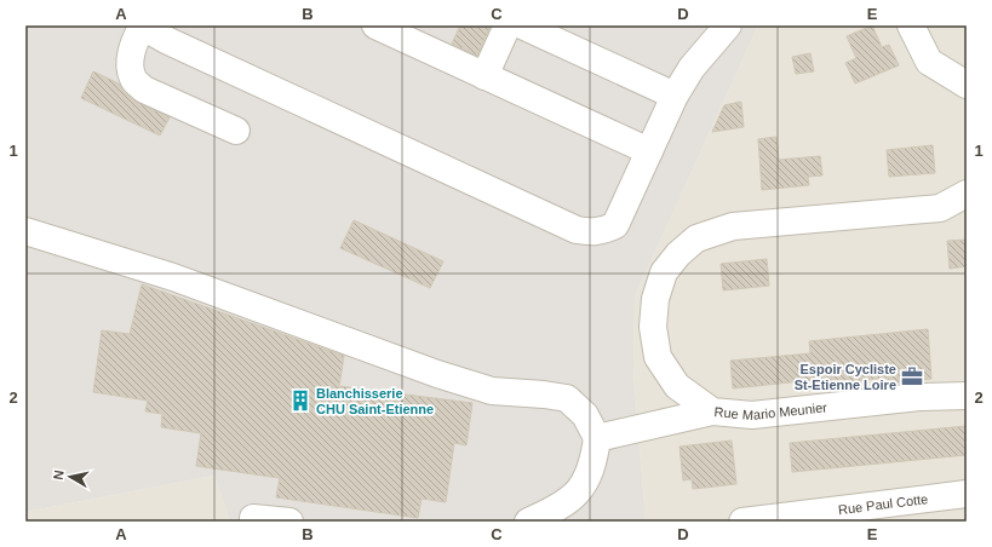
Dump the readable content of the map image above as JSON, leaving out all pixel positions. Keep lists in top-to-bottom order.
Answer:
{
  "streets": {
    "street": ["Rue Mario Meunier", "Rue Paul Cotte"]
  },
  "places": {
    "office": ["Espoir Cycliste St-Etienne Loire"],
    "building": ["Blanchisserie CHU Saint-Etienne"]
  },
  "north": "left",
  "grid": {
    "columns": [
      "A",
      "B",
      "C",
      "D",
      "E"
    ],
    "rows": ["1", "2"]
  }
}
